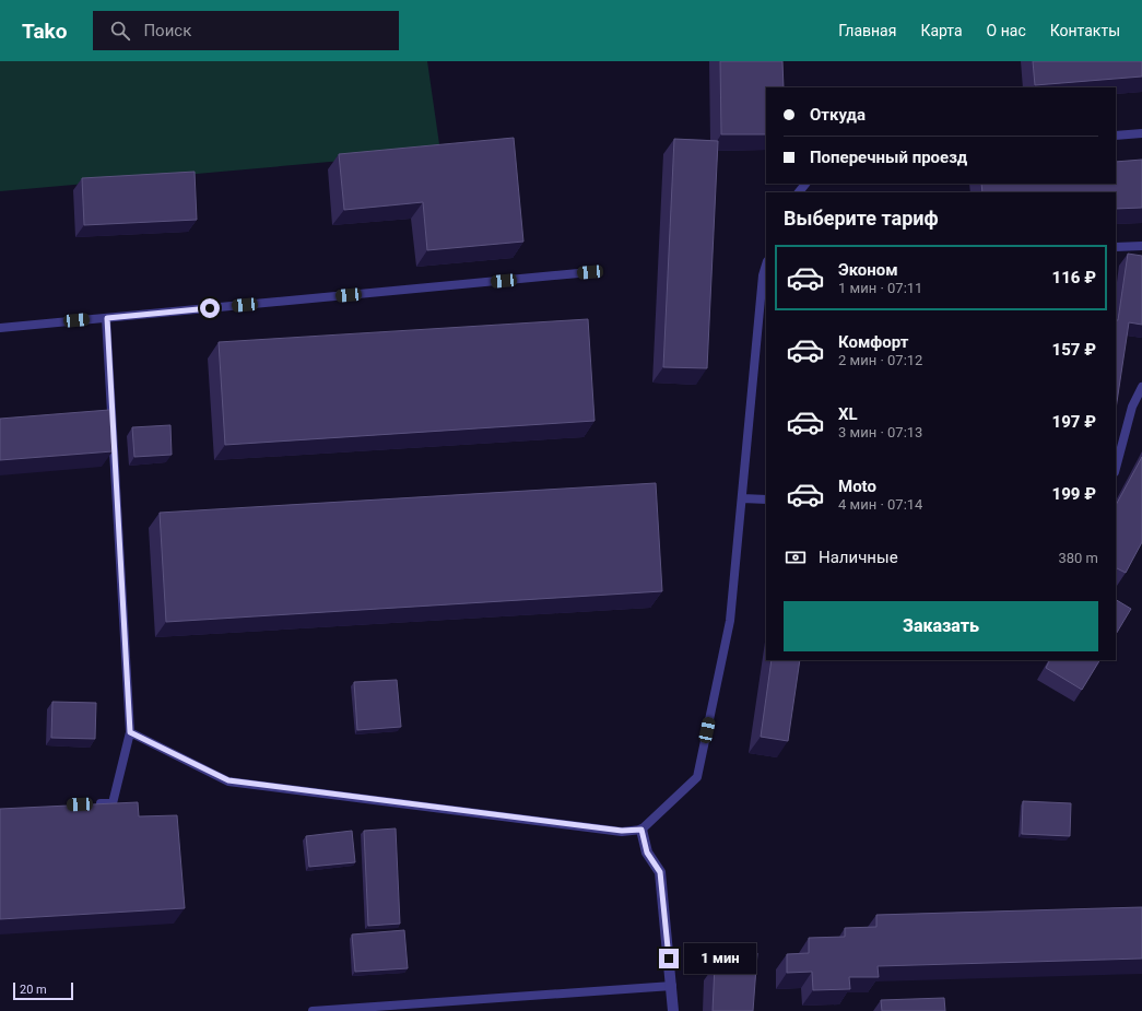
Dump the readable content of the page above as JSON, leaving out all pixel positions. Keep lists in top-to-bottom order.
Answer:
{
  "scale_bar": "20 m",
  "page": {
    "header": "Tako",
    "search": "Поиск",
    "nav": [
      "Главная",
      "Карта",
      "О нас",
      "Контакты"
    ],
    "banner": ["Откуда", "Поперечный проезд"],
    "heading": "Выберите тариф",
    "list": [
      {
        "name": "Эконом",
        "note": "1 мин · 07:11",
        "value": "116 ₽"
      },
      {
        "name": "Комфорт",
        "note": "2 мин · 07:12",
        "value": "157 ₽"
      },
      {
        "name": "XL",
        "note": "3 мин · 07:13",
        "value": "197 ₽"
      },
      {
        "name": "Moto",
        "note": "4 мин · 07:14",
        "value": "199 ₽"
      }
    ],
    "pay": ["Наличные", "380 m"],
    "buttons": "Заказать",
    "bubble": "1 мин",
    "scale": "20 m"
  }
}
